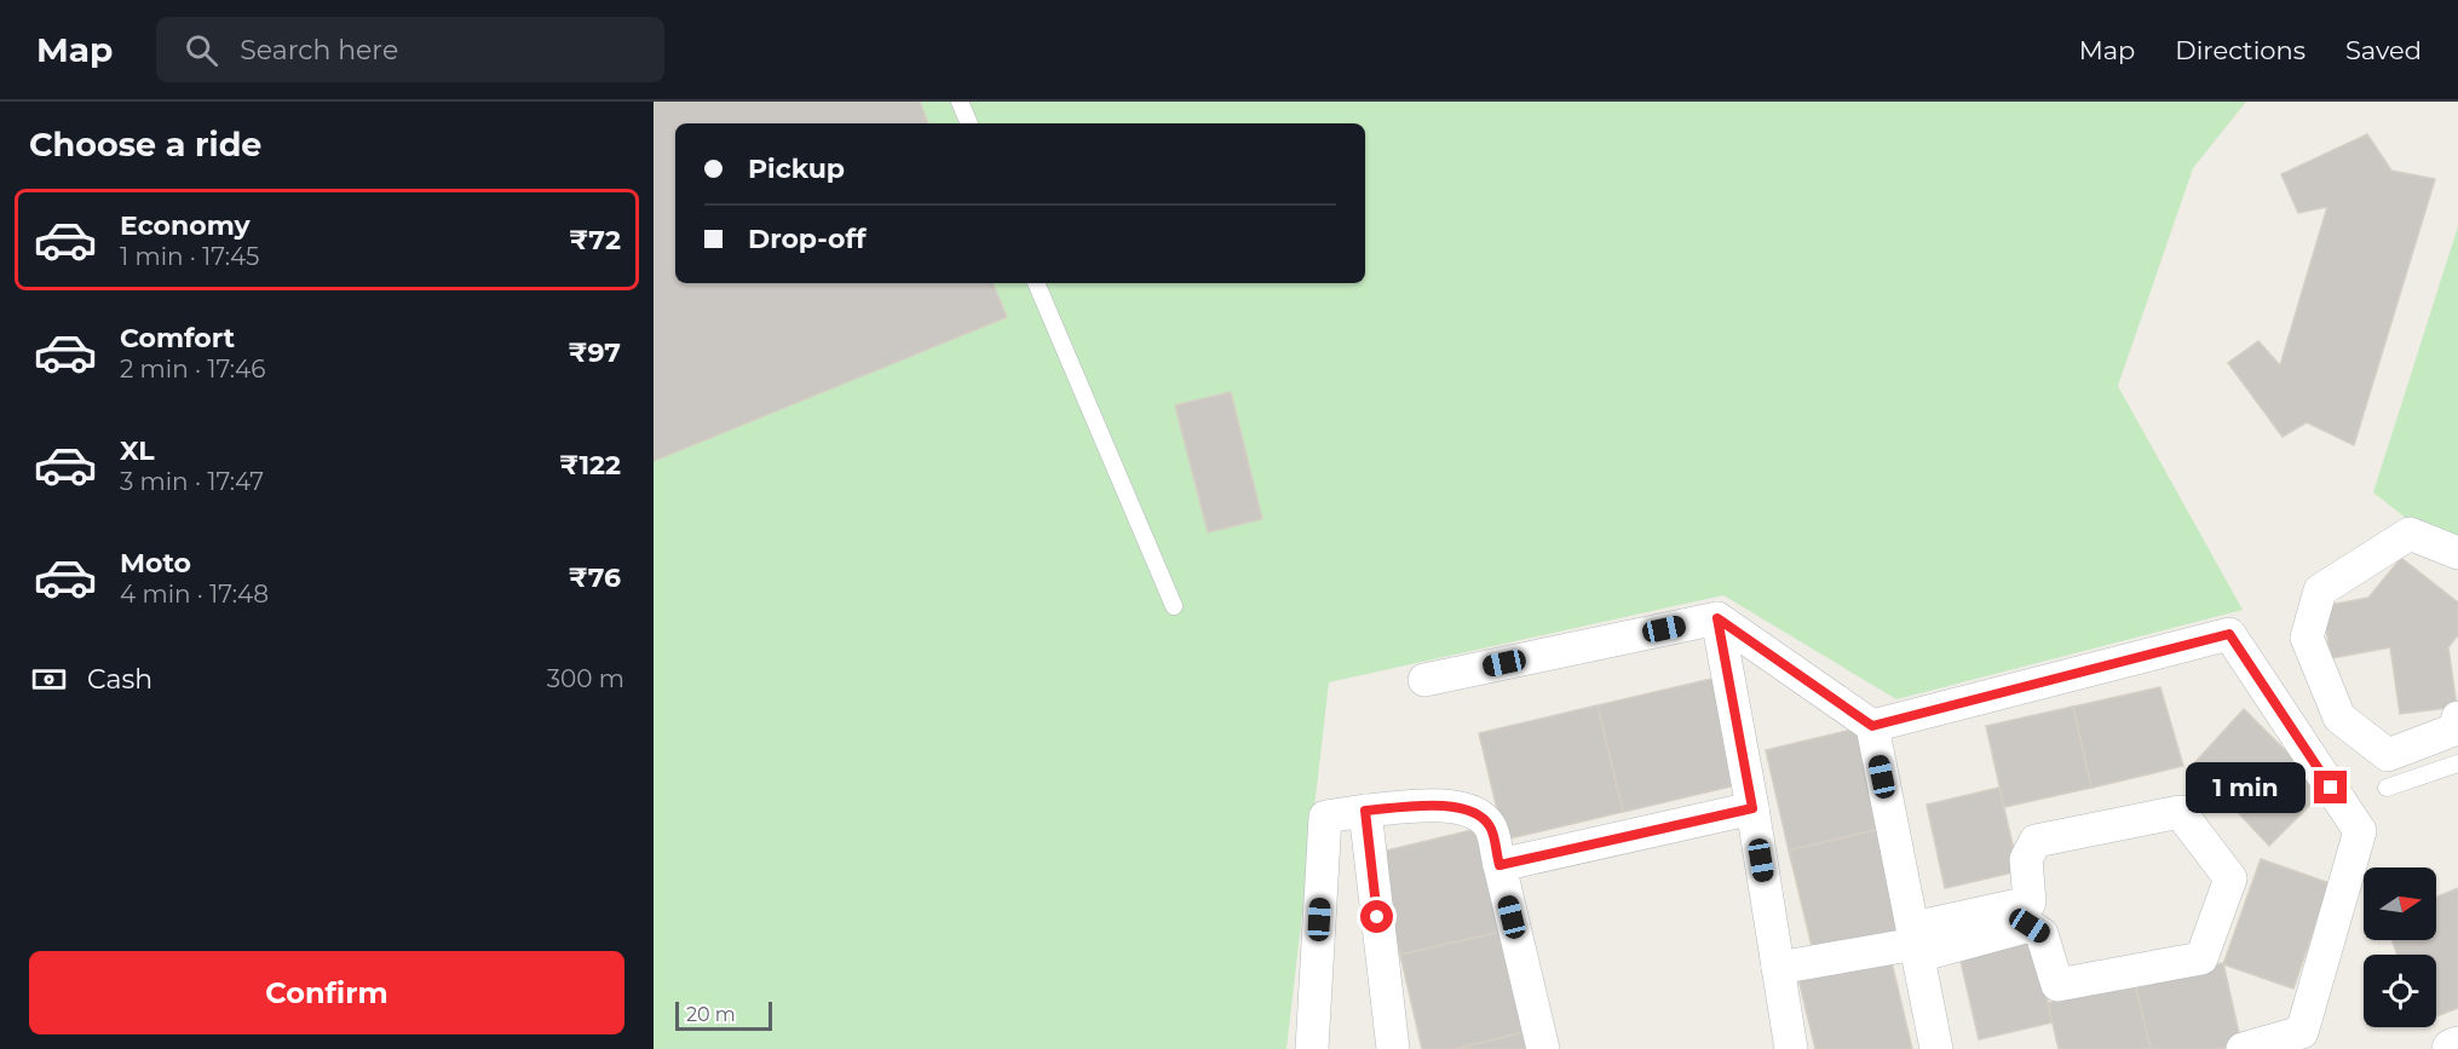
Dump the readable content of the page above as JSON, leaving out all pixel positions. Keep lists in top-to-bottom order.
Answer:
{
  "scale_bar": "20 m",
  "north": "right",
  "page": {
    "header": "Map",
    "search": "Search here",
    "nav": ["Map", "Directions", "Saved"],
    "heading": "Choose a ride",
    "banner": ["Pickup", "Drop-off"],
    "list": [
      {
        "name": "Economy",
        "note": "1 min · 17:45",
        "value": "₹72"
      },
      {
        "name": "Comfort",
        "note": "2 min · 17:46",
        "value": "₹97"
      },
      {
        "name": "XL",
        "note": "3 min · 17:47",
        "value": "₹122"
      },
      {
        "name": "Moto",
        "note": "4 min · 17:48",
        "value": "₹76"
      }
    ],
    "pay": ["Cash", "300 m"],
    "bubble": "1 min",
    "buttons": "Confirm",
    "scale": "20 m"
  }
}
